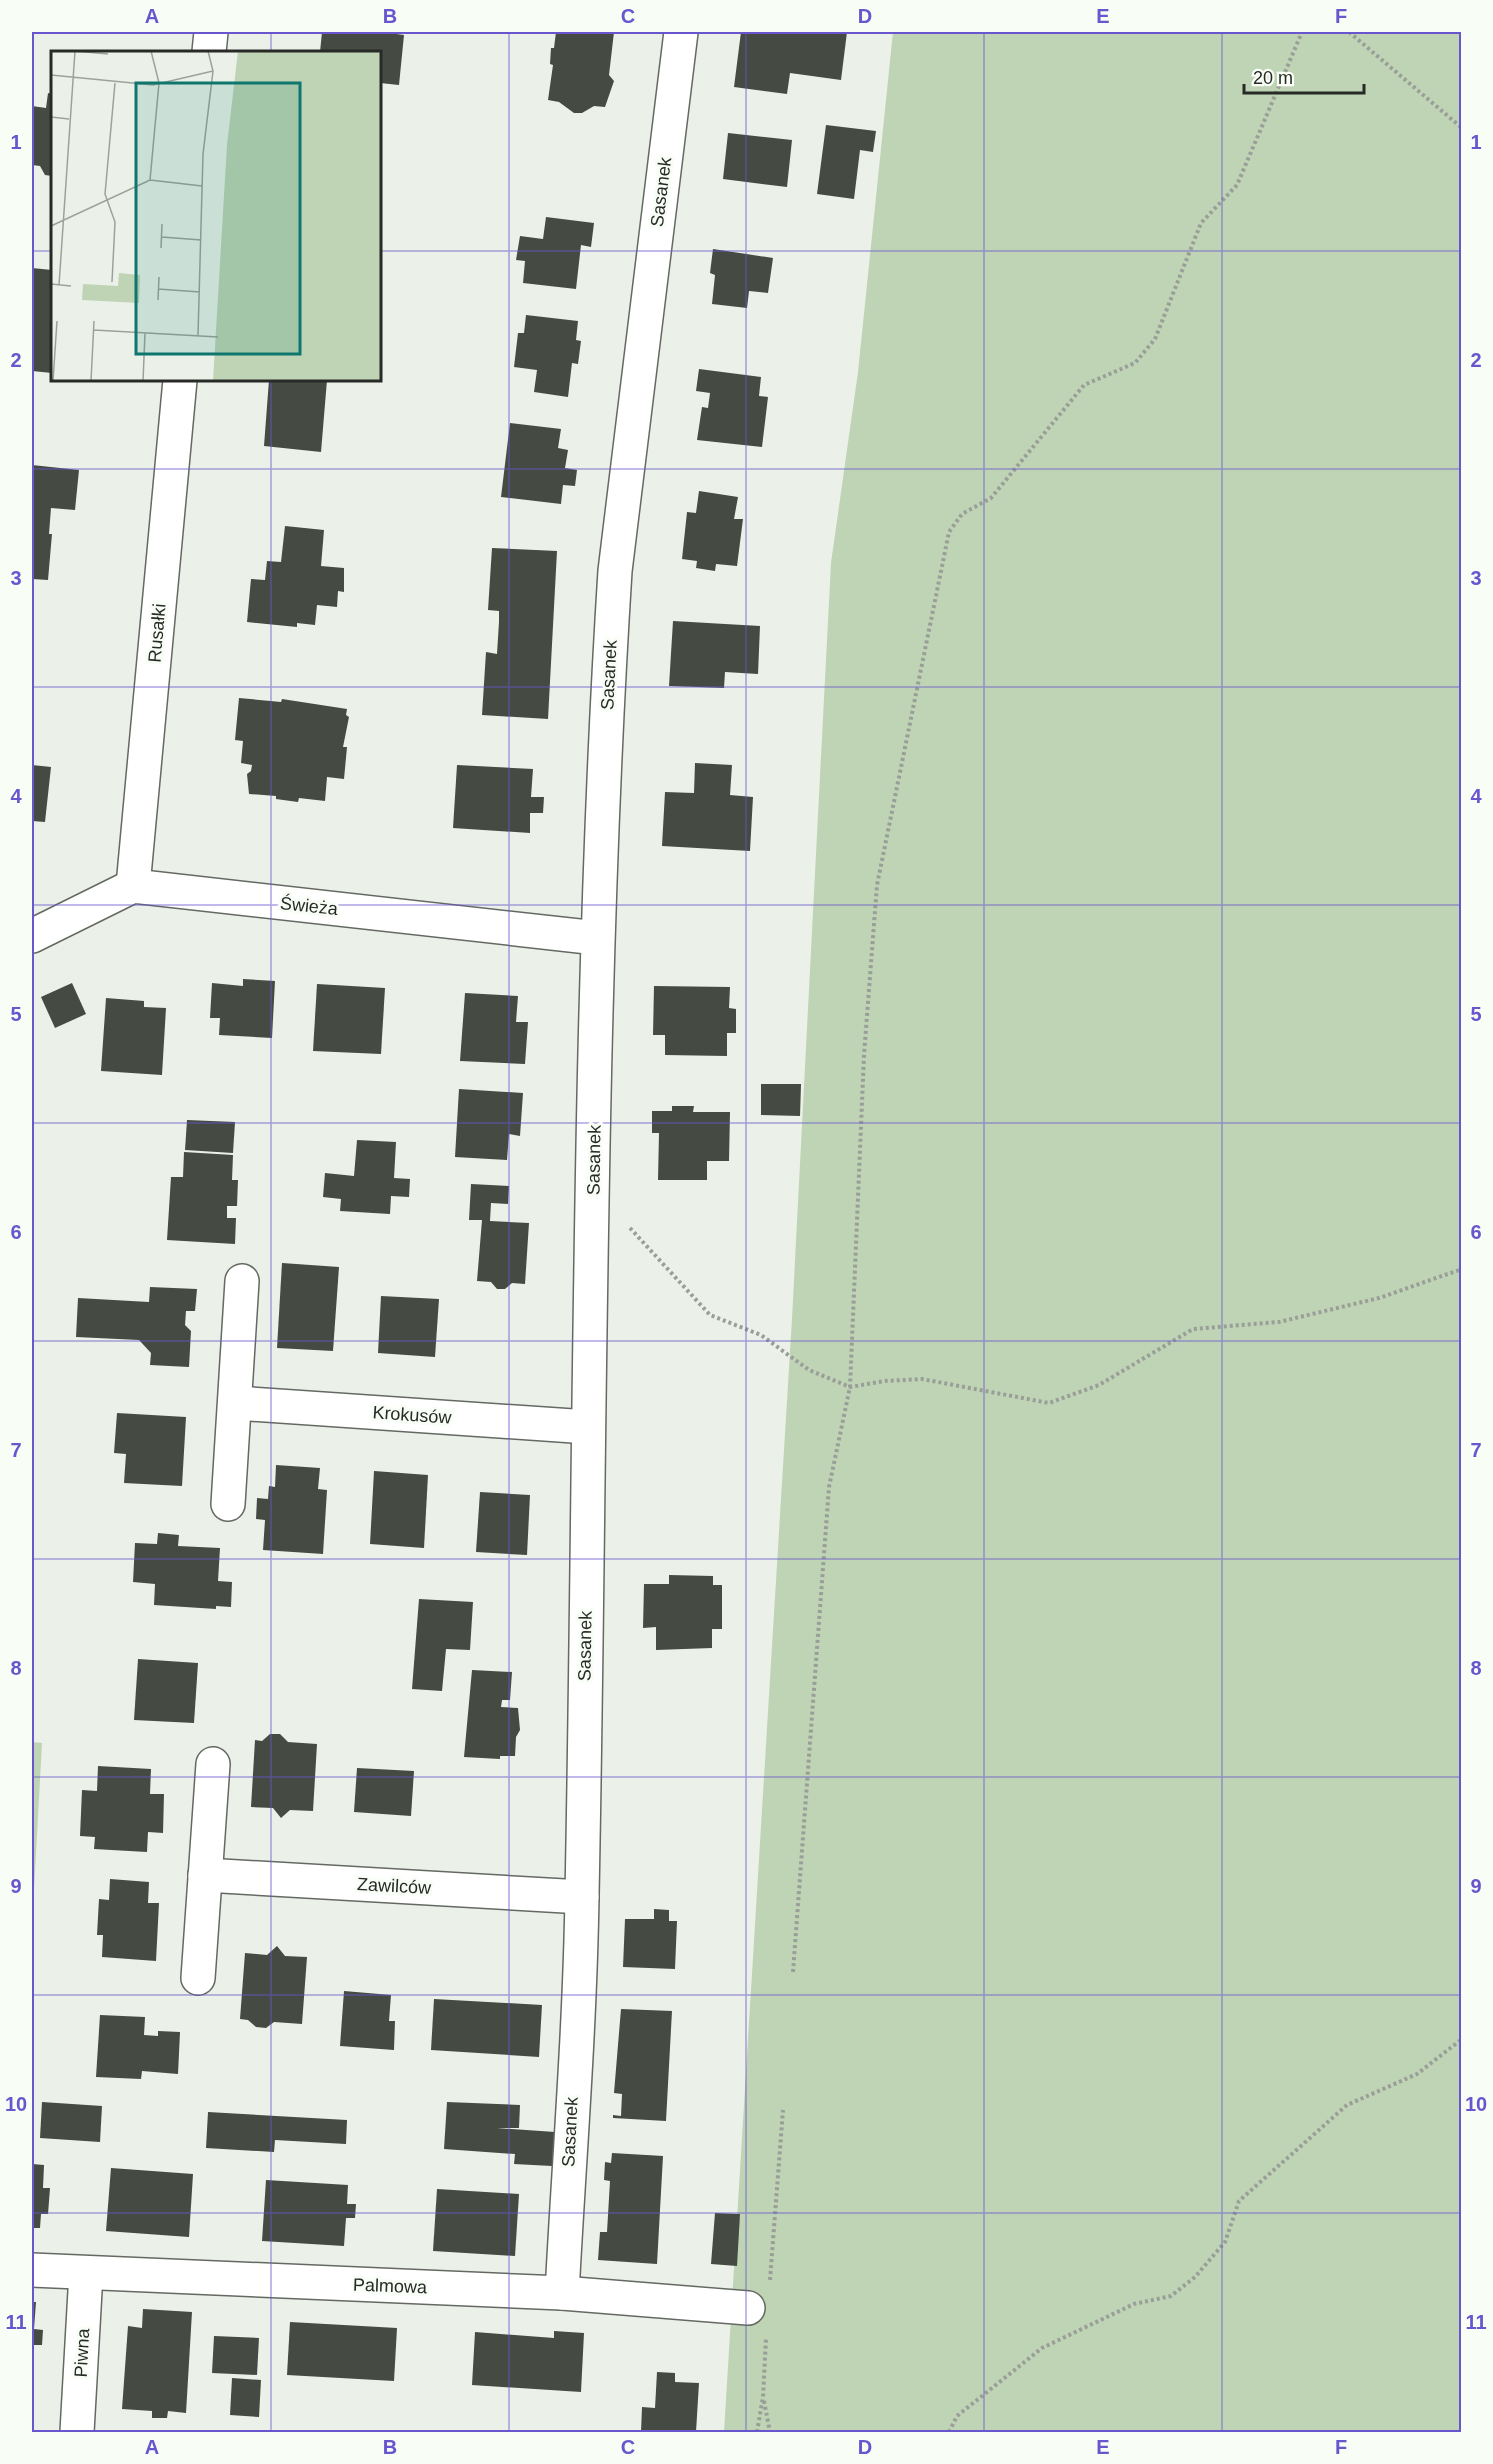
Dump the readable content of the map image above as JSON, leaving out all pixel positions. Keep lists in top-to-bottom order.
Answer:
{
  "streets": {
    "street": [
      "Sasanek",
      "Rusałki",
      "Świeża",
      "Krokusów",
      "Zawilców",
      "Palmowa",
      "Piwna"
    ]
  },
  "crossings": [
    ["Sasanek", "Świeża"],
    ["Sasanek", "Krokusów"],
    ["Sasanek", "Zawilców"],
    ["Sasanek", "Palmowa"],
    ["Rusałki", "Świeża"],
    ["Palmowa", "Piwna"]
  ],
  "scale_bar": "20 m",
  "grid": {
    "columns": [
      "A",
      "B",
      "C",
      "D",
      "E",
      "F"
    ],
    "rows": [
      "1",
      "2",
      "3",
      "4",
      "5",
      "6",
      "7",
      "8",
      "9",
      "10",
      "11"
    ]
  }
}
